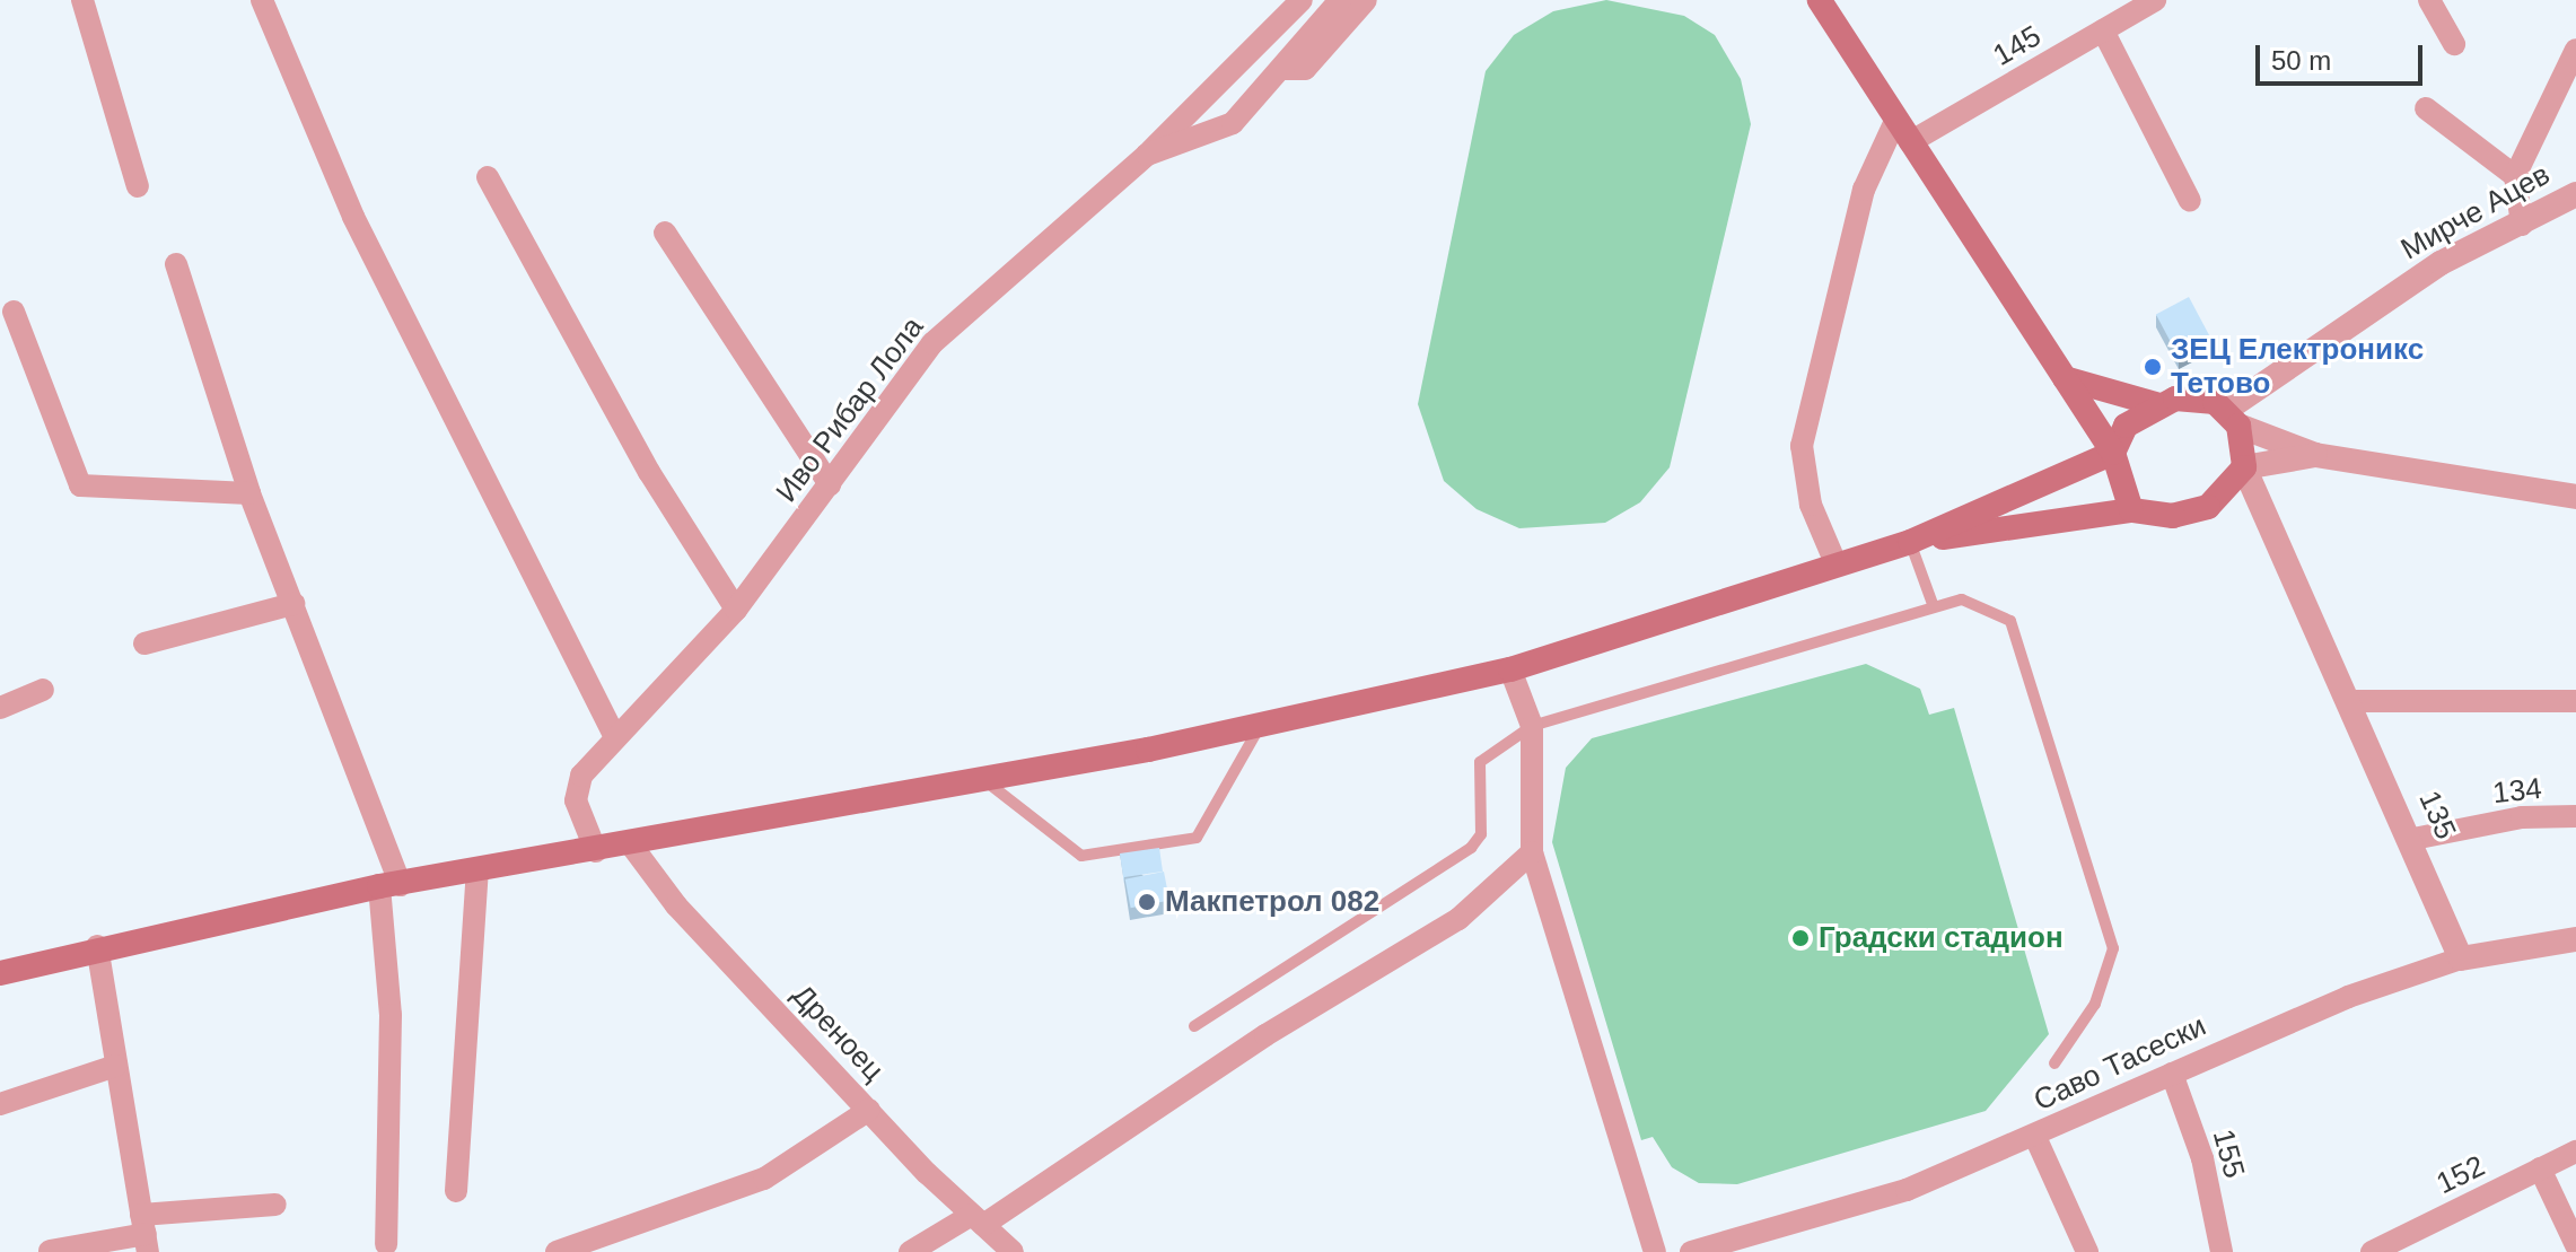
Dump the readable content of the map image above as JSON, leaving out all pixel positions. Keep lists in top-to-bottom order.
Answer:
{
  "streets": {
    "street": [
      "145",
      "Мирче Ацев",
      "Иво Рибар Лола",
      "134",
      "135",
      "Дреноец",
      "Саво Тасески",
      "155",
      "152"
    ]
  },
  "crossings": [
    ["Мирче Ацев", "135"],
    ["134", "135"],
    ["135", "Саво Тасески"],
    ["Саво Тасески", "155"]
  ],
  "places": ["ЗЕЦ Електроникс Тетово", "Макпетрол 082", "Градски стадион"],
  "scale_bar": "50 m"
}
